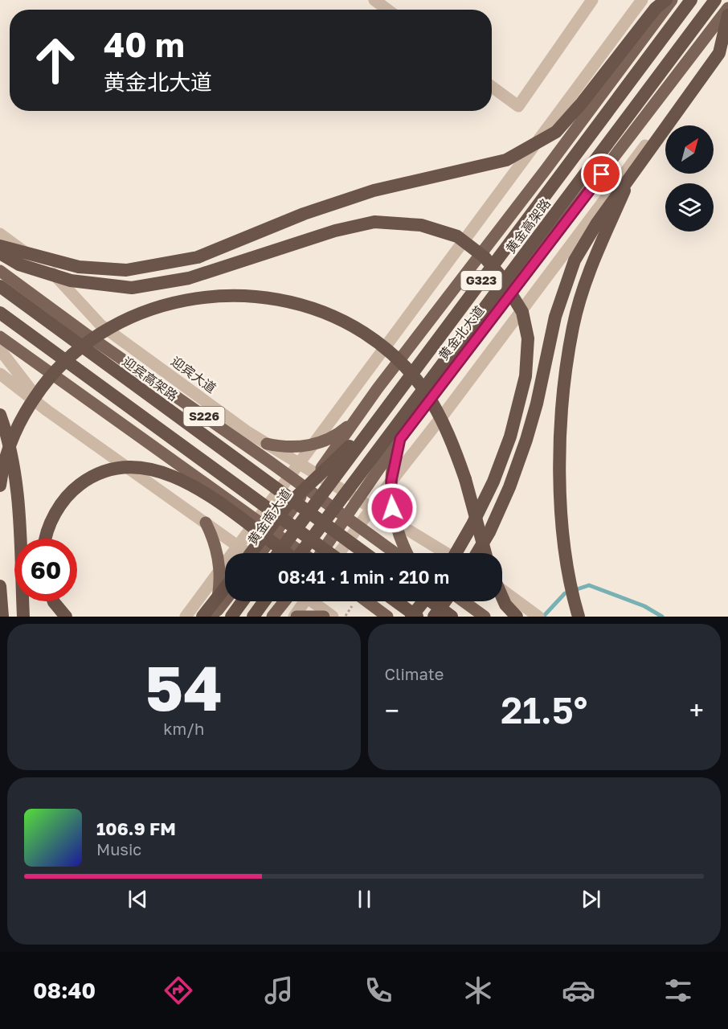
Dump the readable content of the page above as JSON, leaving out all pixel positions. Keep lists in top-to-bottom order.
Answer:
{
  "streets": {
    "highway": ["黄金高架路", "G323", "迎宾高架路"],
    "main road": ["黄金北大道", "S226", "黄金南大道"],
    "street": ["迎宾大道"]
  },
  "crossings": [
    ["黄金北大道", "迎宾大道"],
    ["黄金北大道", "S226"],
    ["S226", "黄金南大道"]
  ],
  "north": "top right",
  "page": {
    "turn": ["40 m", "黄金北大道"],
    "limit": "60",
    "trip": "08:41 · 1 min · 210 m",
    "tile": [
      ["54", "km/h"],
      "Climate"
    ],
    "heat": ["−", "21.5°", "+"],
    "song": ["106.9 FM", "Music"],
    "tabs": "08:40"
  }
}
